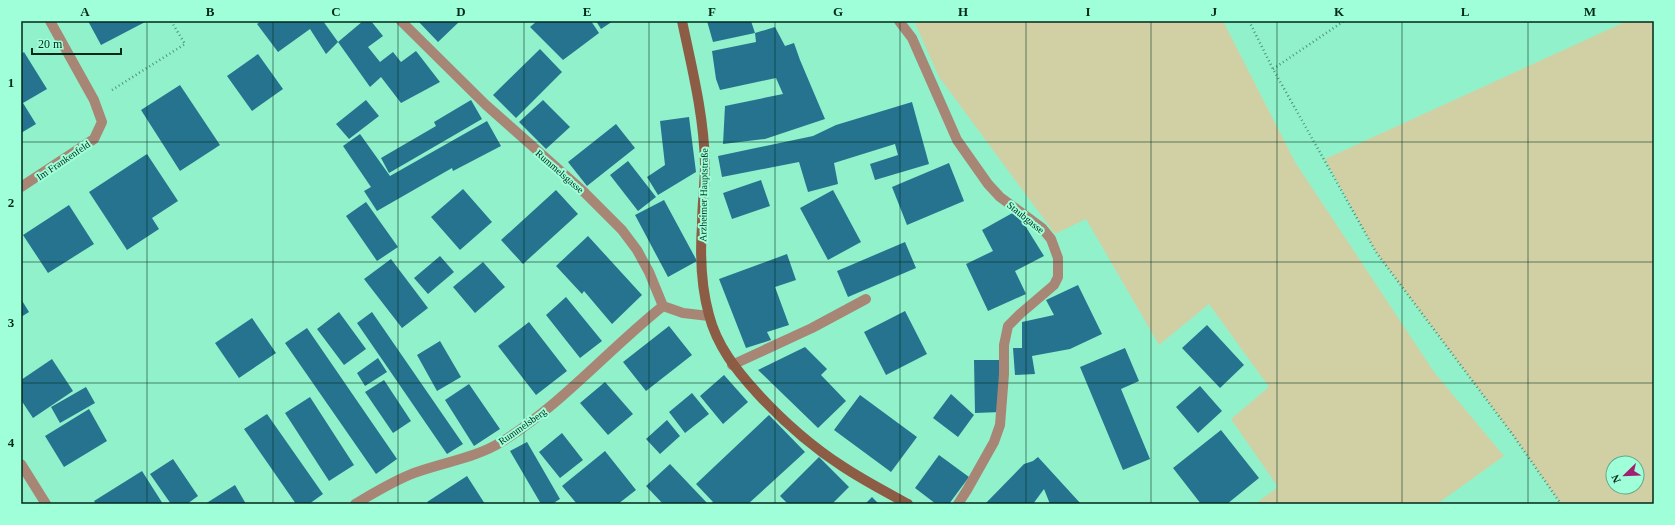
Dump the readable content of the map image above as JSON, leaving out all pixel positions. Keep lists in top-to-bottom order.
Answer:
{
  "streets": {
    "street": [
      "Im Frankenfeld",
      "Rummelsgasse",
      "Arzheimer Hauptstraße",
      "Staubgasse",
      "Rummelsberg"
    ]
  },
  "crossings": [
    ["Rummelsgasse", "Rummelsberg"]
  ],
  "scale_bar": "20 m",
  "north": "bottom left",
  "grid": {
    "columns": [
      "A",
      "B",
      "C",
      "D",
      "E",
      "F",
      "G",
      "H",
      "I",
      "J",
      "K",
      "L",
      "M"
    ],
    "rows": [
      "1",
      "2",
      "3",
      "4"
    ]
  }
}
